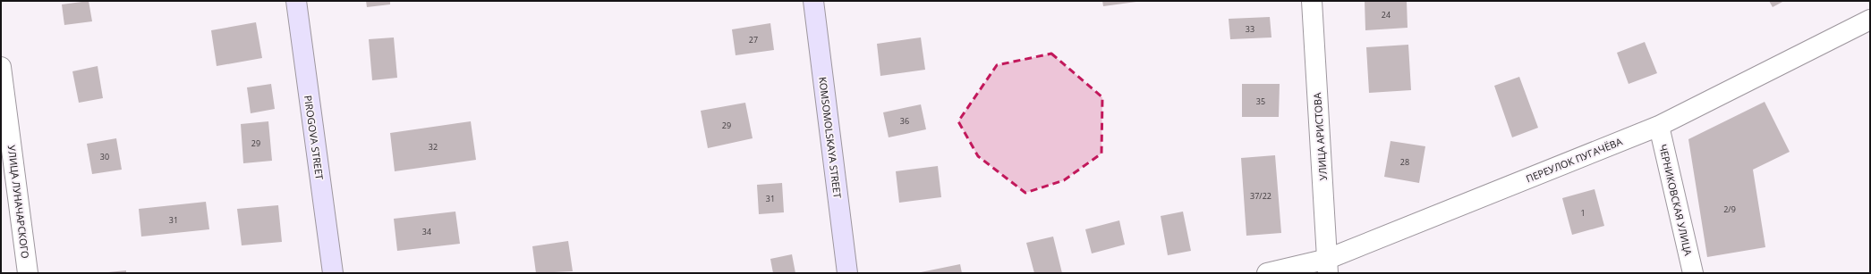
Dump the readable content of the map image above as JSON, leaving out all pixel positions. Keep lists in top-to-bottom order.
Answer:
{
  "streets": {
    "main road": ["PIROGOVA STREET", "KOMSOMOLSKAYA STREET"],
    "street": [
      "УЛИЦА АРИСТОВА",
      "ПЕРЕУЛОК ПУГАЧЁВА",
      "ЧЕРНИКОВСКАЯ УЛИЦА",
      "УЛИЦА ЛУНАЧАРСКОГО"
    ]
  },
  "crossings": [
    ["УЛИЦА АРИСТОВА", "ПЕРЕУЛОК ПУГАЧЁВА"],
    ["ПЕРЕУЛОК ПУГАЧЁВА", "ЧЕРНИКОВСКАЯ УЛИЦА"]
  ],
  "house_numbers": [
    "24",
    "33",
    "27",
    "35",
    "36",
    "29",
    "29",
    "32",
    "30",
    "28",
    "37/22",
    "31",
    "2/9",
    "1",
    "31",
    "34"
  ]
}
